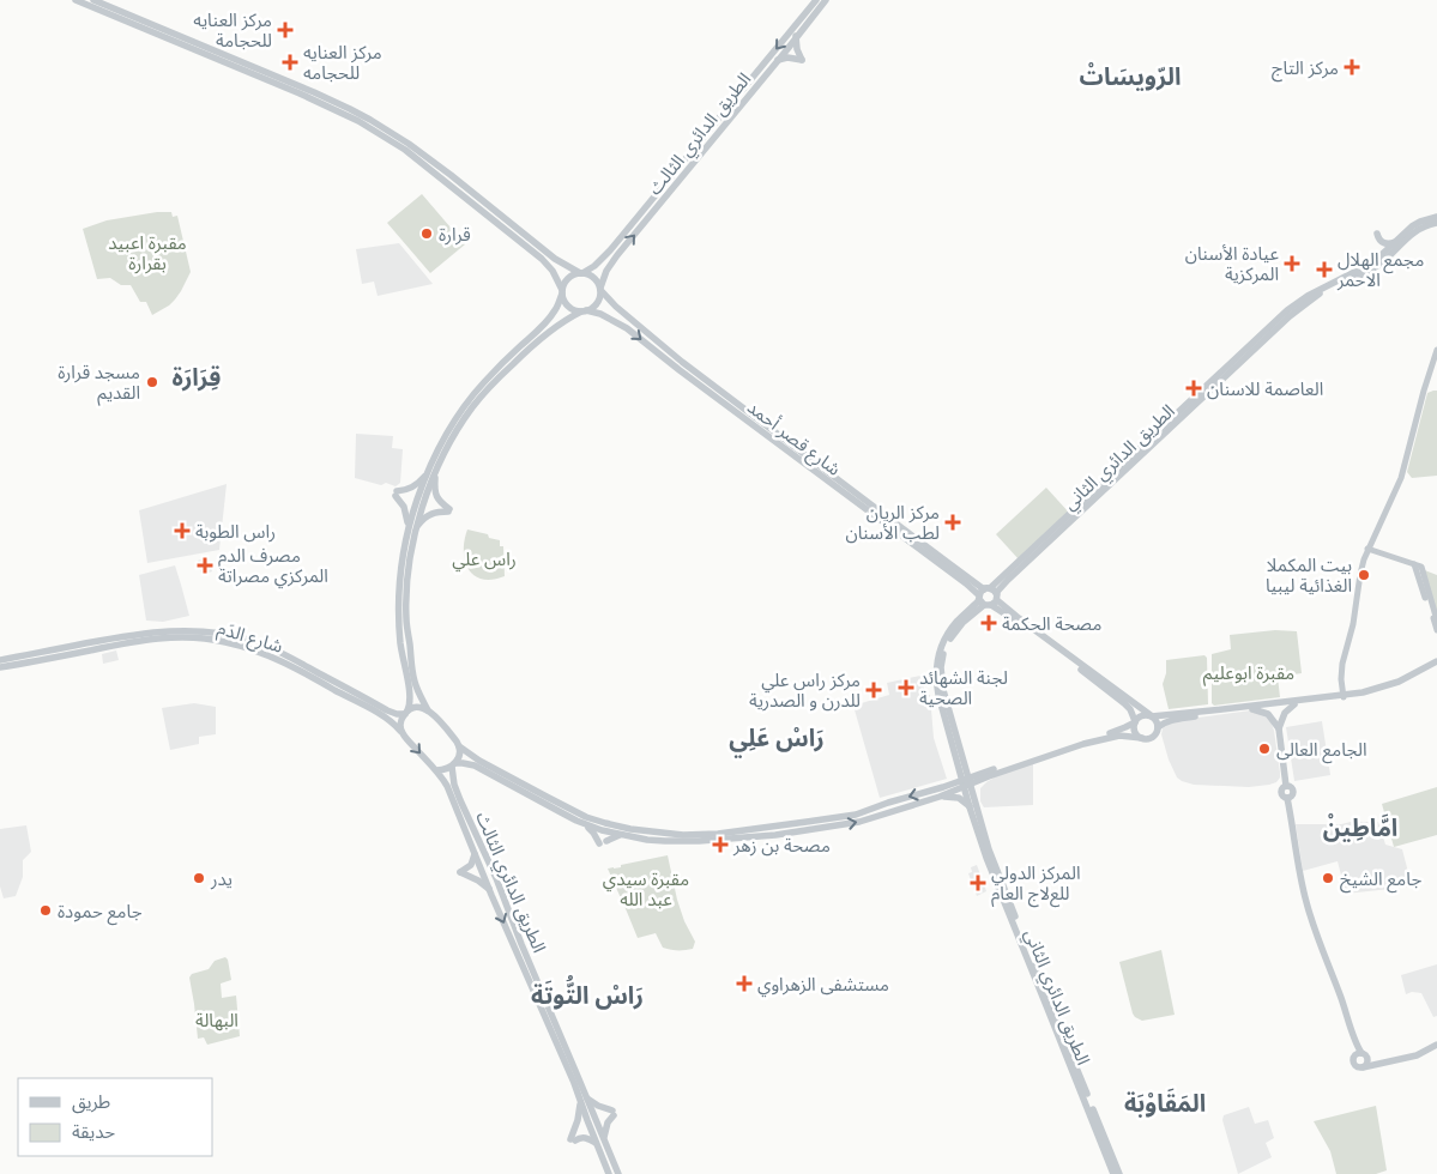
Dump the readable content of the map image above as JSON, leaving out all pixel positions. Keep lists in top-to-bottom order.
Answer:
{
  "streets": {
    "main road": [
      "الطريق الدائري الثالث",
      "شارع قصر أحمد",
      "الطريق الدائري الثاني",
      "شارع الدَم"
    ]
  },
  "crossings": [
    ["الطريق الدائري الثالث", "شارع قصر أحمد"],
    ["الطريق الدائري الثالث", "شارع الدَم"],
    ["شارع قصر أحمد", "الطريق الدائري الثاني"]
  ],
  "districts": [
    "الرّويسَاتْ",
    "قِرَارَة",
    "رَاسْ عَلِي",
    "امَّاطِينْ",
    "رَاسْ التُّوتَة",
    "المَقَاوْبَة"
  ],
  "parks": [
    "مقبرة اعبيد بقرارة",
    "راس علي",
    "مقبرة ابوعليم",
    "مقبرة سيدي عبد الله",
    "البهالة"
  ],
  "places": {
    "health": [
      "مركز العنايه للحجامة",
      "مركز العنايه للحجامه",
      "مركز التاج",
      "عيادة الأسنان المركزية",
      "مجمع الهلال الاحمر",
      "العاصمة للاسنان",
      "مركز الريان لطب الأسنان",
      "راس الطوبة",
      "مصرف الدم المركزي مصراتة",
      "مصحة الحكمة",
      "لجنة الشهائد الصحية",
      "مركز راس علي للدرن و الصدرية",
      "مصحة بن زهر",
      "المركز الدولي للعﻻج العام",
      "مستشفى الزهراوي"
    ],
    "other": [
      "قرارة",
      "مسجد قرارة القديم",
      "بيت المكملا الغذائية ليبيا",
      "الجامع العالى",
      "يدر",
      "جامع الشيخ",
      "جامع حمودة"
    ]
  },
  "legend": ["طريق", "حديقة"]
}
